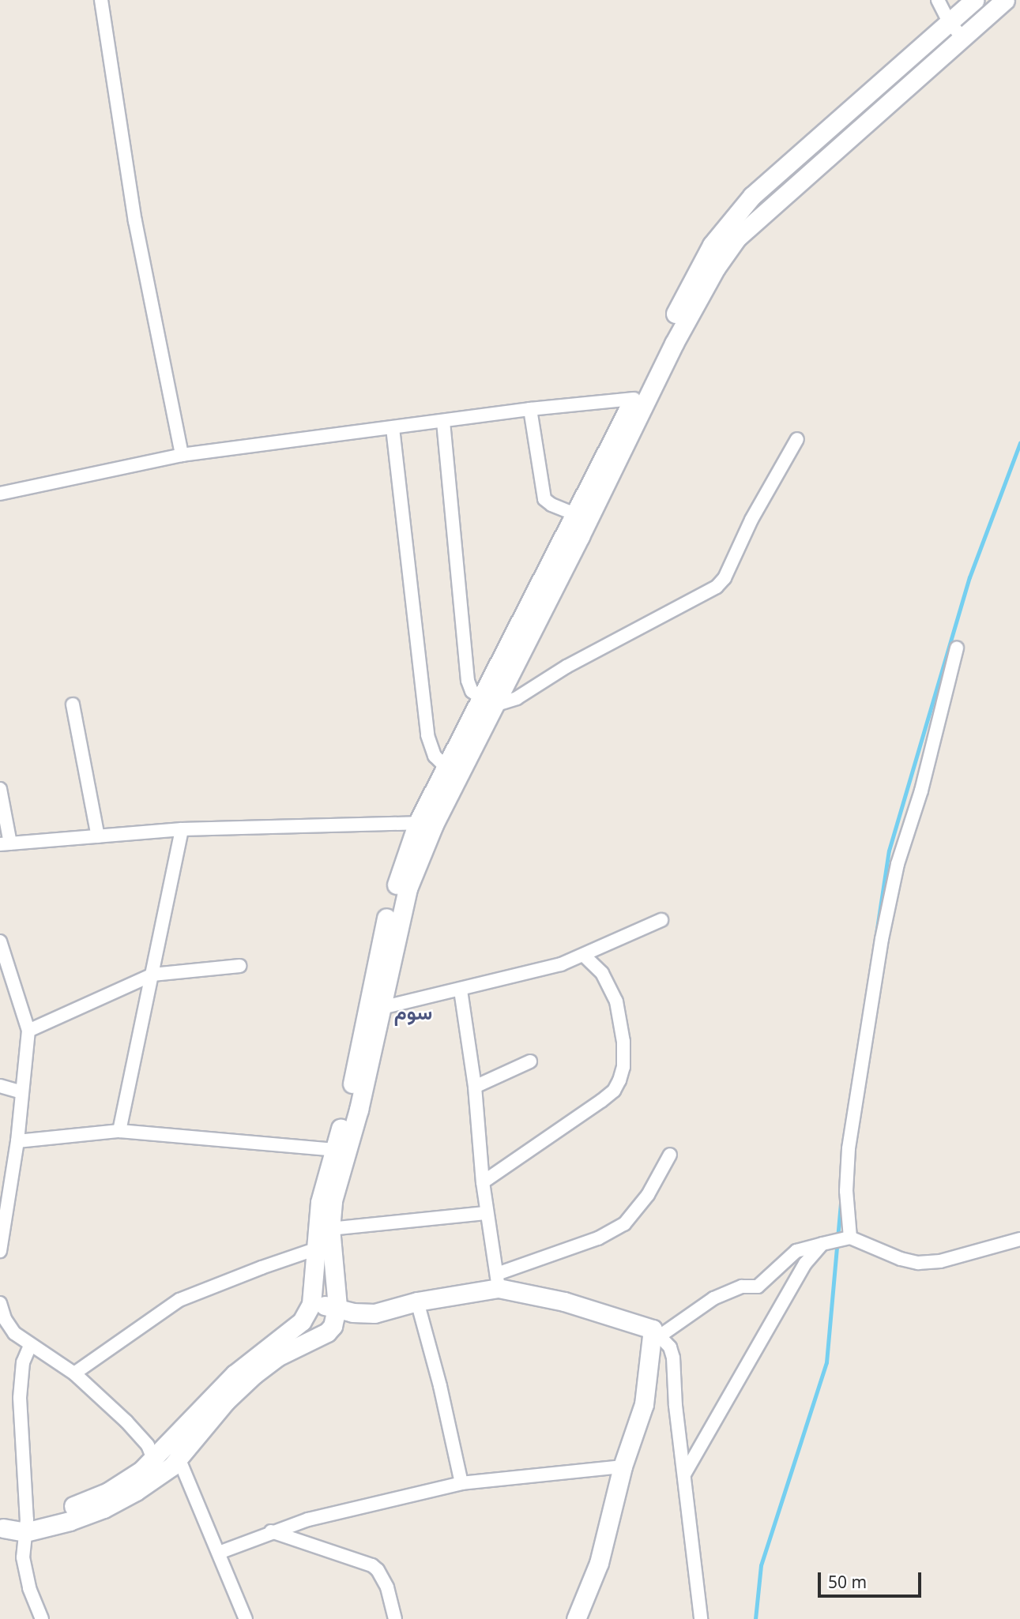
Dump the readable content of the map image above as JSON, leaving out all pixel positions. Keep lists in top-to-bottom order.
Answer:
{
  "districts": ["سوم"],
  "scale_bar": "50 m"
}
